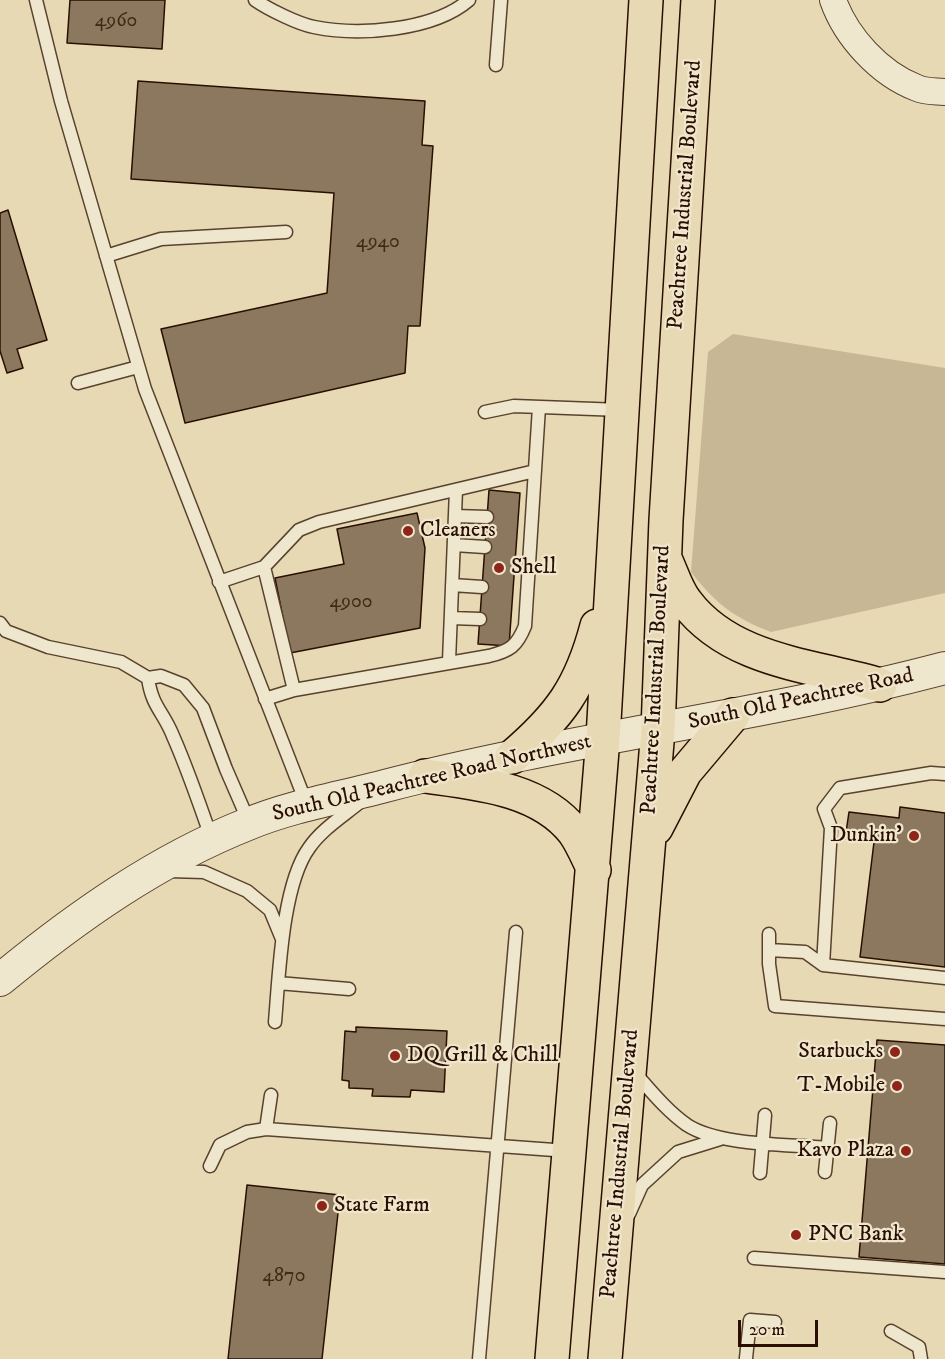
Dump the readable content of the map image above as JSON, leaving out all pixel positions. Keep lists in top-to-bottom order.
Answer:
{
  "streets": {
    "highway": ["Peachtree Industrial Boulevard"],
    "street": ["South Old Peachtree Road", "South Old Peachtree Road Northwest"]
  },
  "crossings": [
    ["Peachtree Industrial Boulevard", "South Old Peachtree Road"],
    ["Peachtree Industrial Boulevard", "South Old Peachtree Road Northwest"],
    ["South Old Peachtree Road", "South Old Peachtree Road Northwest"]
  ],
  "places": [
    "Cleaners",
    "Shell",
    "Dunkin'",
    "Starbucks",
    "DQ Grill & Chill",
    "T-Mobile",
    "Kavo Plaza",
    "State Farm",
    "PNC Bank"
  ],
  "house_numbers": [
    "4960",
    "4940",
    "4900",
    "4870"
  ],
  "scale_bar": "20 m"
}
